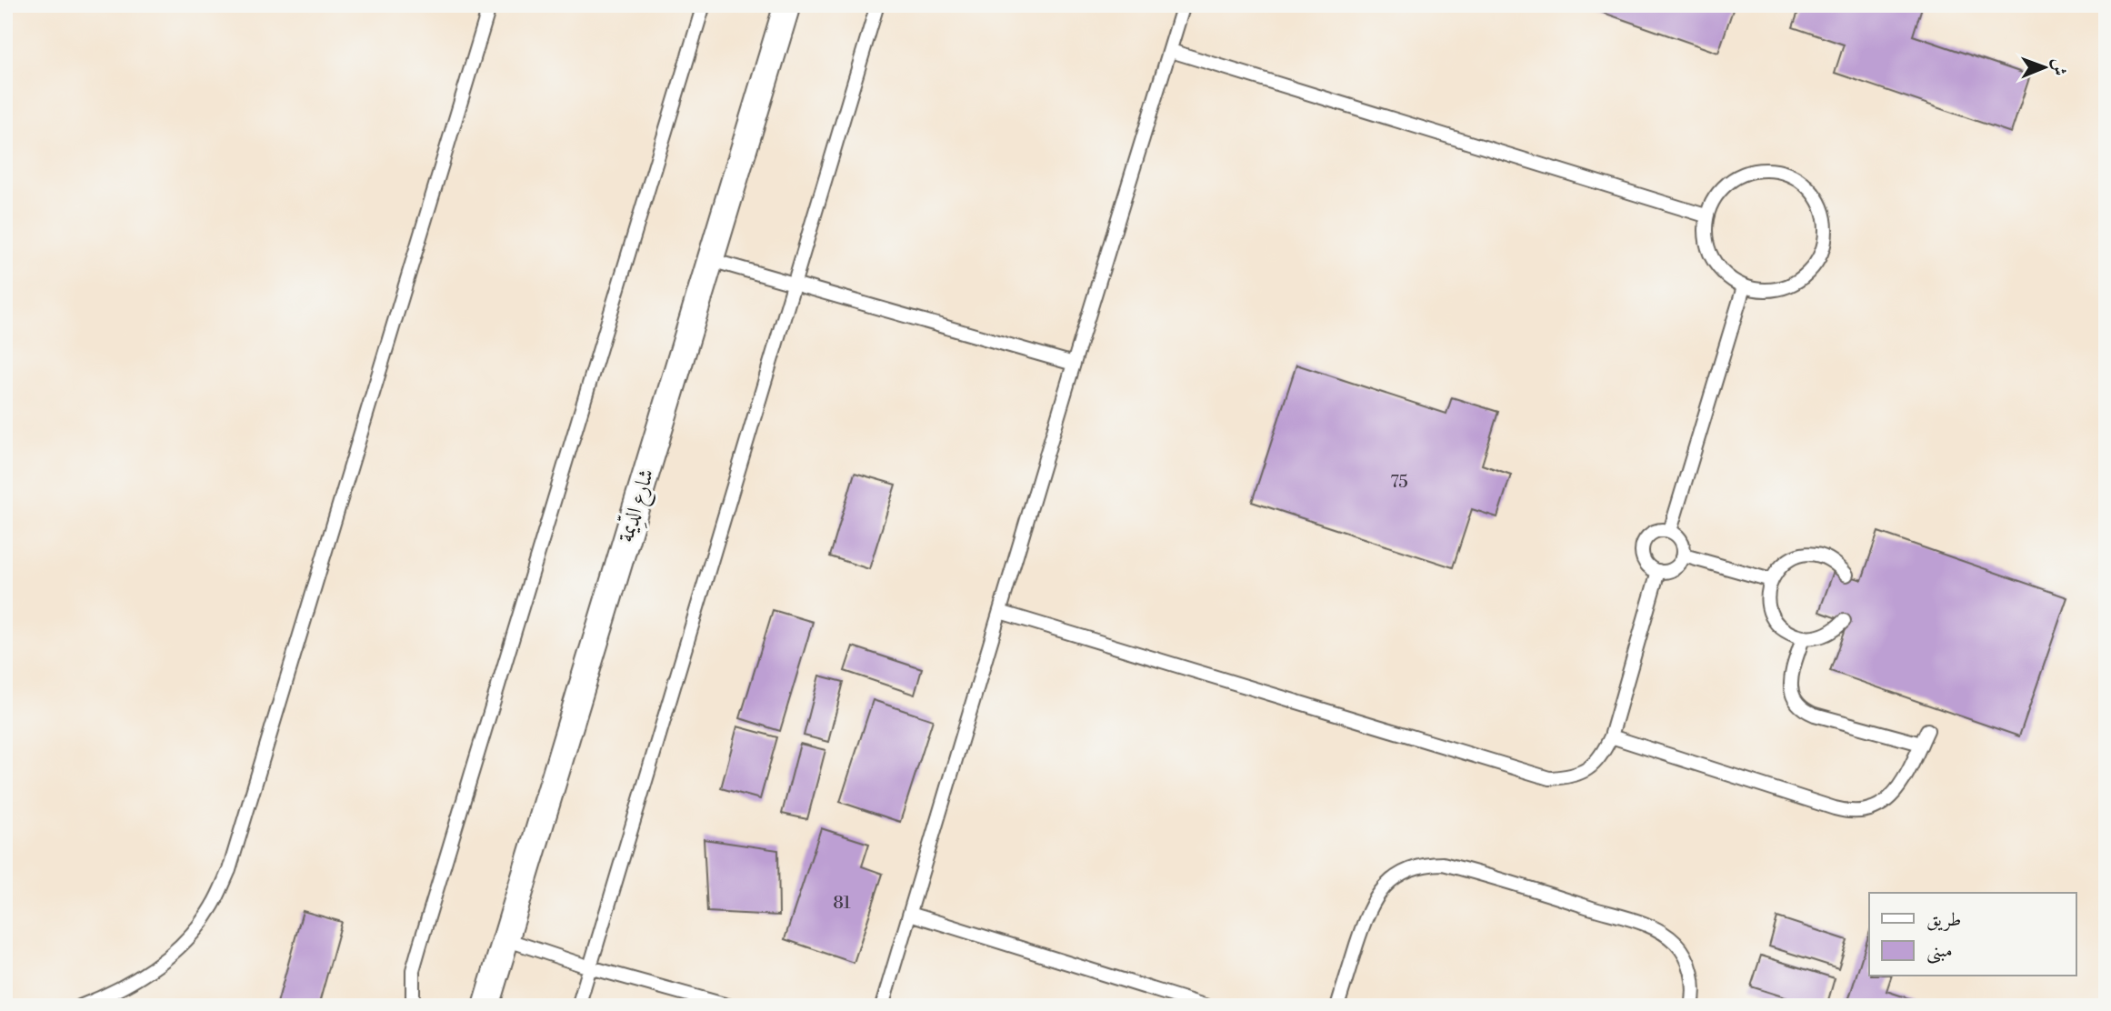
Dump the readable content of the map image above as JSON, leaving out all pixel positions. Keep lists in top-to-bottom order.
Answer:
{
  "streets": {
    "street": ["شارع الدِّيمة"]
  },
  "house_numbers": ["75", "81"],
  "legend": ["طريق", "مبنى"],
  "north": "right"
}
